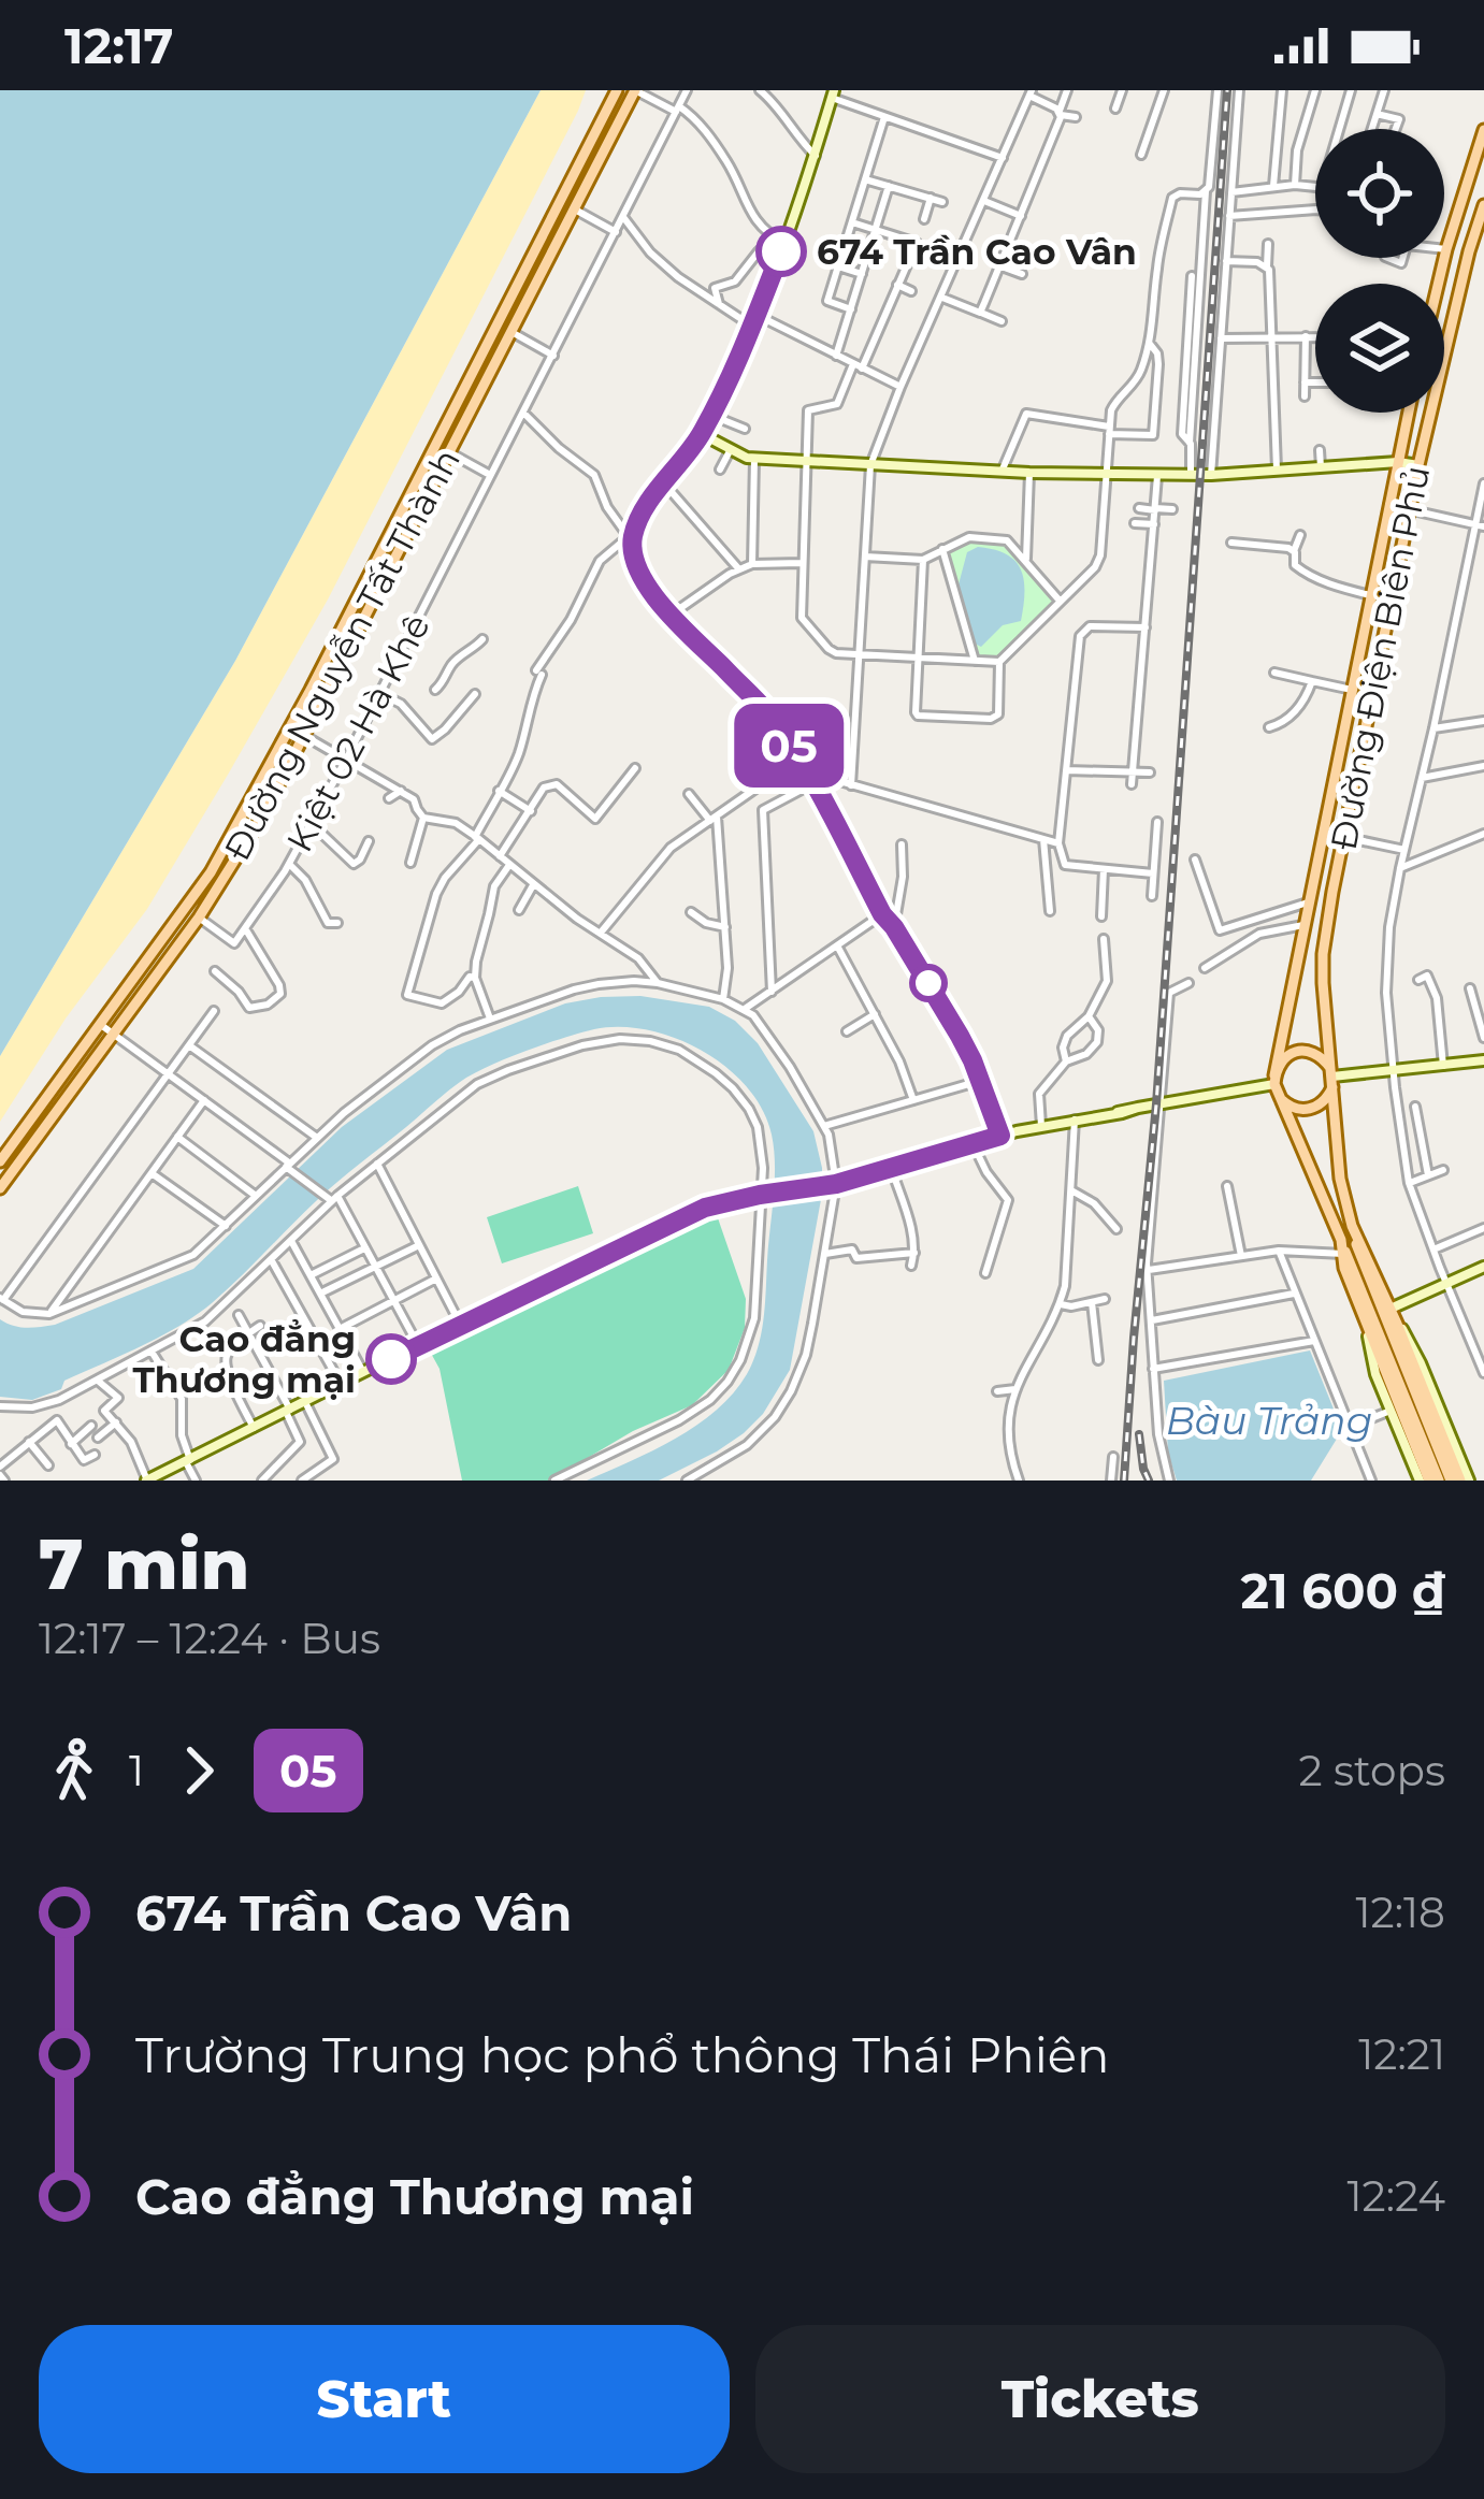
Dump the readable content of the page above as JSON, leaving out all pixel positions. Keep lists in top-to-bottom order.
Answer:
{
  "streets": {
    "main road": ["Đường Nguyễn Tất Thành", "Đường Điện Biên Phủ"],
    "street": ["Kiệt 02 Hà Khê"]
  },
  "water": ["Bàu Trảng"],
  "places": ["674 Trần Cao Vân", "Cao đẳng Thương mại"],
  "lines": ["bus line 05"],
  "page": {
    "status": "12:17",
    "on_map": "05",
    "heading": ["7 min", "12:17 – 12:24 · Bus", "21 600 ₫"],
    "legs": ["1", "05", "2 stops"],
    "list": [
      {
        "name": "674 Trần Cao Vân",
        "value": "12:18"
      },
      {
        "name": "Trường Trung học phổ thông Thái Phiên",
        "value": "12:21"
      },
      {
        "name": "Cao đẳng Thương mại",
        "value": "12:24"
      }
    ],
    "buttons": ["Start", "Tickets"]
  }
}
